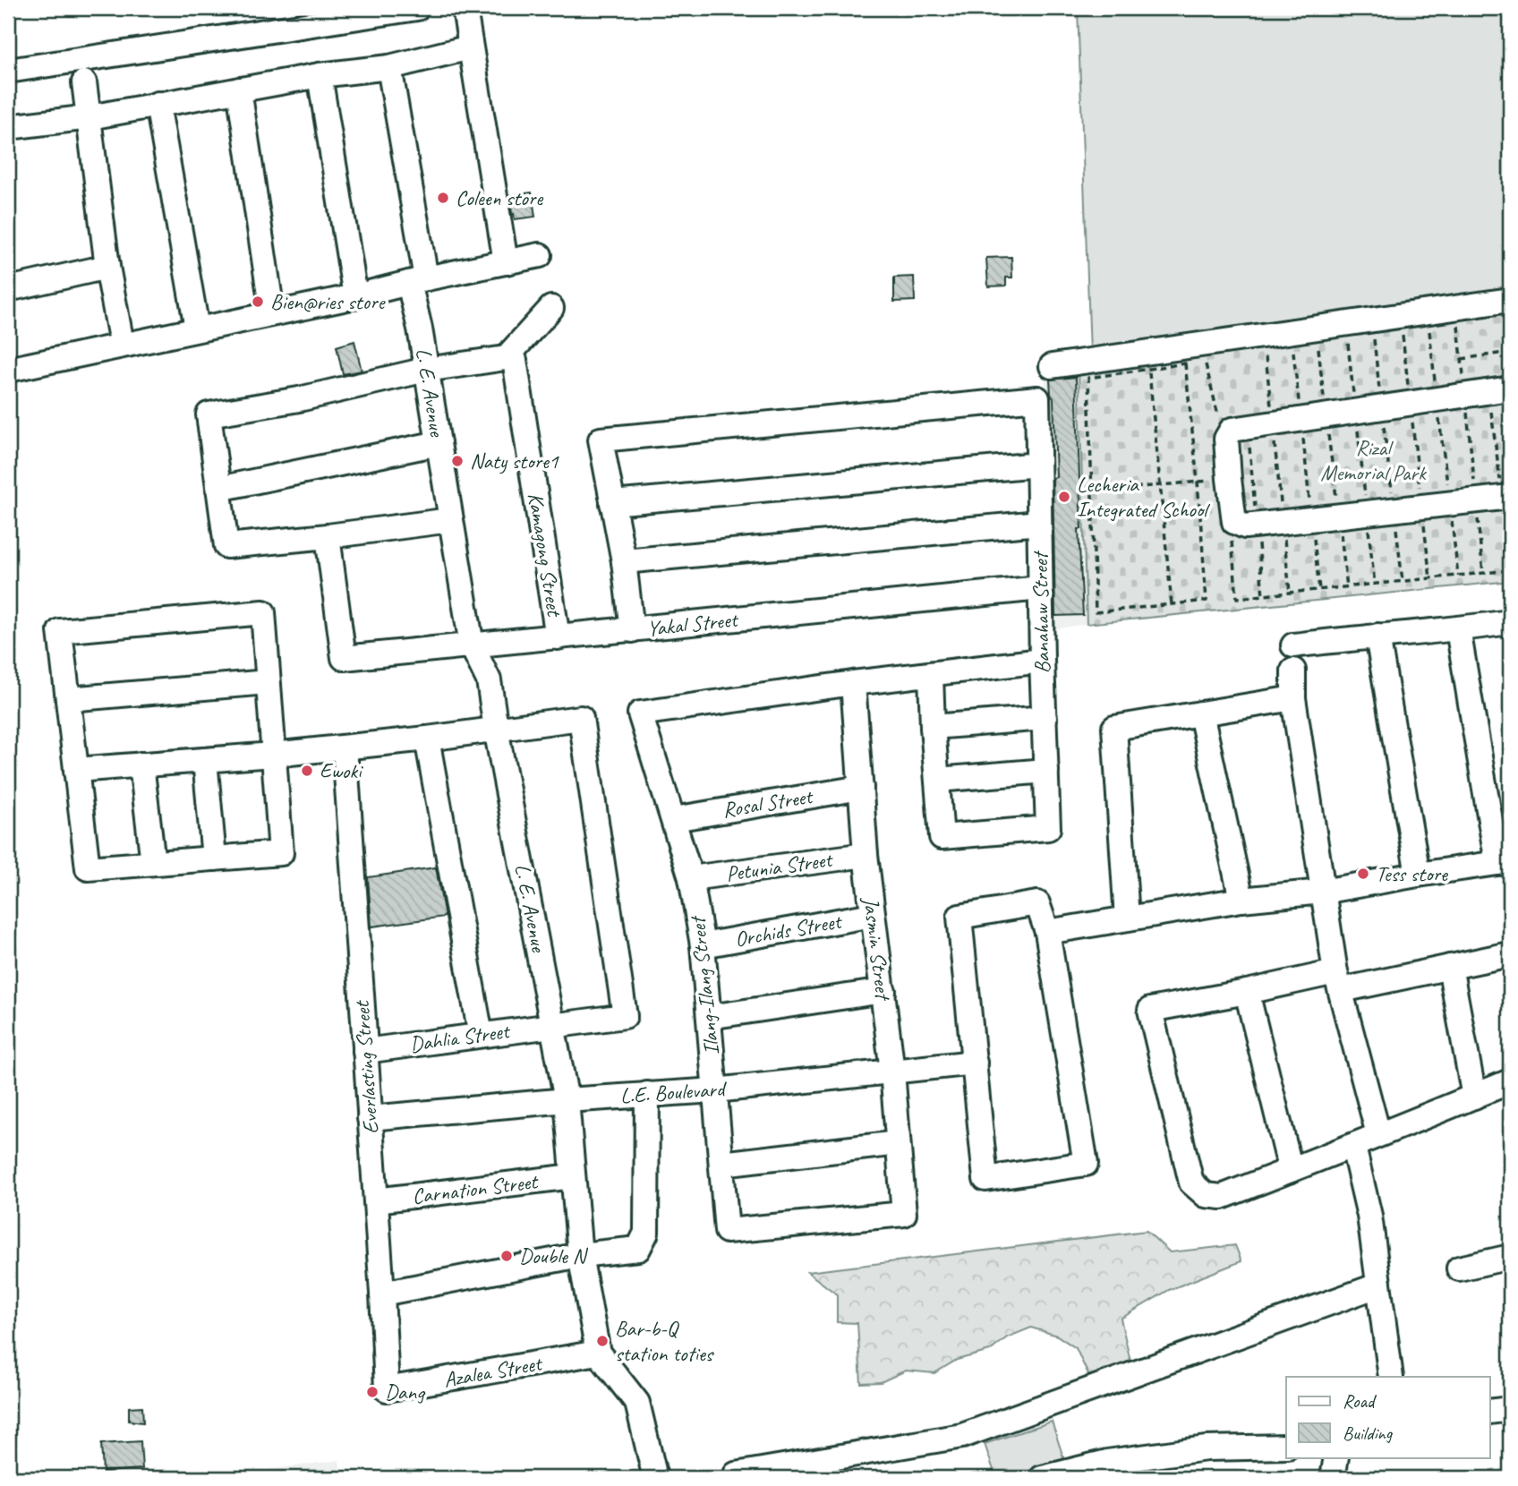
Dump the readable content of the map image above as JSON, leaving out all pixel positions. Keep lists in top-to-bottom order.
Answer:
{
  "streets": {
    "street": [
      "L. E. Avenue",
      "Kamagong Street",
      "Banahaw Street",
      "Yakal Street",
      "Rosal Street",
      "Petunia Street",
      "Orchids Street",
      "Jasmin Street",
      "Ilang-Ilang Street",
      "Dahlia Street",
      "Everlasting Street",
      "L.E. Boulevard",
      "Carnation Street",
      "Azalea Street"
    ]
  },
  "crossings": [
    ["L. E. Avenue", "Yakal Street"],
    ["L. E. Avenue", "Dahlia Street"],
    ["L. E. Avenue", "L.E. Boulevard"],
    ["L. E. Avenue", "Carnation Street"],
    ["L. E. Avenue", "Azalea Street"],
    ["Kamagong Street", "Yakal Street"],
    ["Banahaw Street", "Yakal Street"],
    ["Rosal Street", "Jasmin Street"],
    ["Rosal Street", "Ilang-Ilang Street"],
    ["Petunia Street", "Jasmin Street"],
    ["Petunia Street", "Ilang-Ilang Street"],
    ["Orchids Street", "Jasmin Street"],
    ["Orchids Street", "Ilang-Ilang Street"],
    ["Jasmin Street", "Ilang-Ilang Street"],
    ["Jasmin Street", "L.E. Boulevard"],
    ["Ilang-Ilang Street", "L.E. Boulevard"],
    ["Dahlia Street", "Everlasting Street"],
    ["Everlasting Street", "L.E. Boulevard"],
    ["Everlasting Street", "Carnation Street"],
    ["Everlasting Street", "Azalea Street"]
  ],
  "parks": ["Rizal Memorial Park"],
  "places": [
    "Coleen store",
    "Bien@ries store",
    "Naty store1",
    "Lecheria Integrated School",
    "Ewoki",
    "Tess store",
    "Double N",
    "Bar-b-Q station toties",
    "Dang"
  ],
  "legend": ["Road", "Building"]
}
